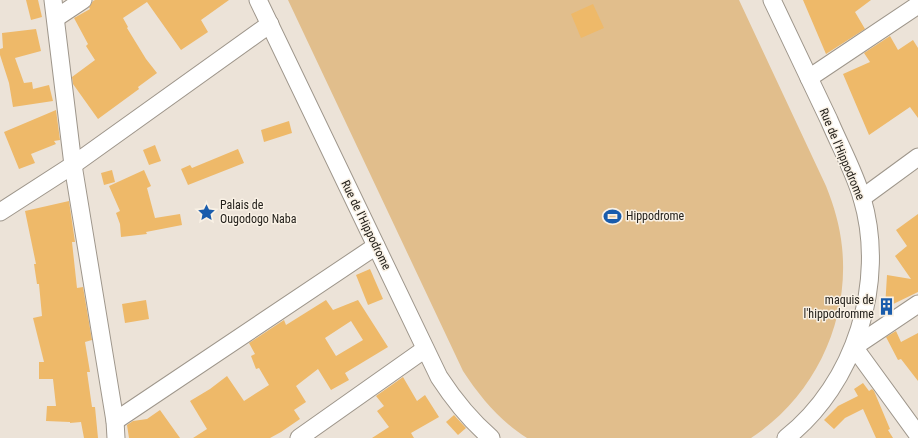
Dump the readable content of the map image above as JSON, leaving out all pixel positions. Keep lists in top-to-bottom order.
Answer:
{
  "streets": {
    "street": ["Rue de l'Hippodrome"]
  },
  "places": {
    "place": ["Palais de Ougodogo Naba"],
    "sports": ["Hippodrome"],
    "building": ["maquis de l'hippodromme"]
  }
}
